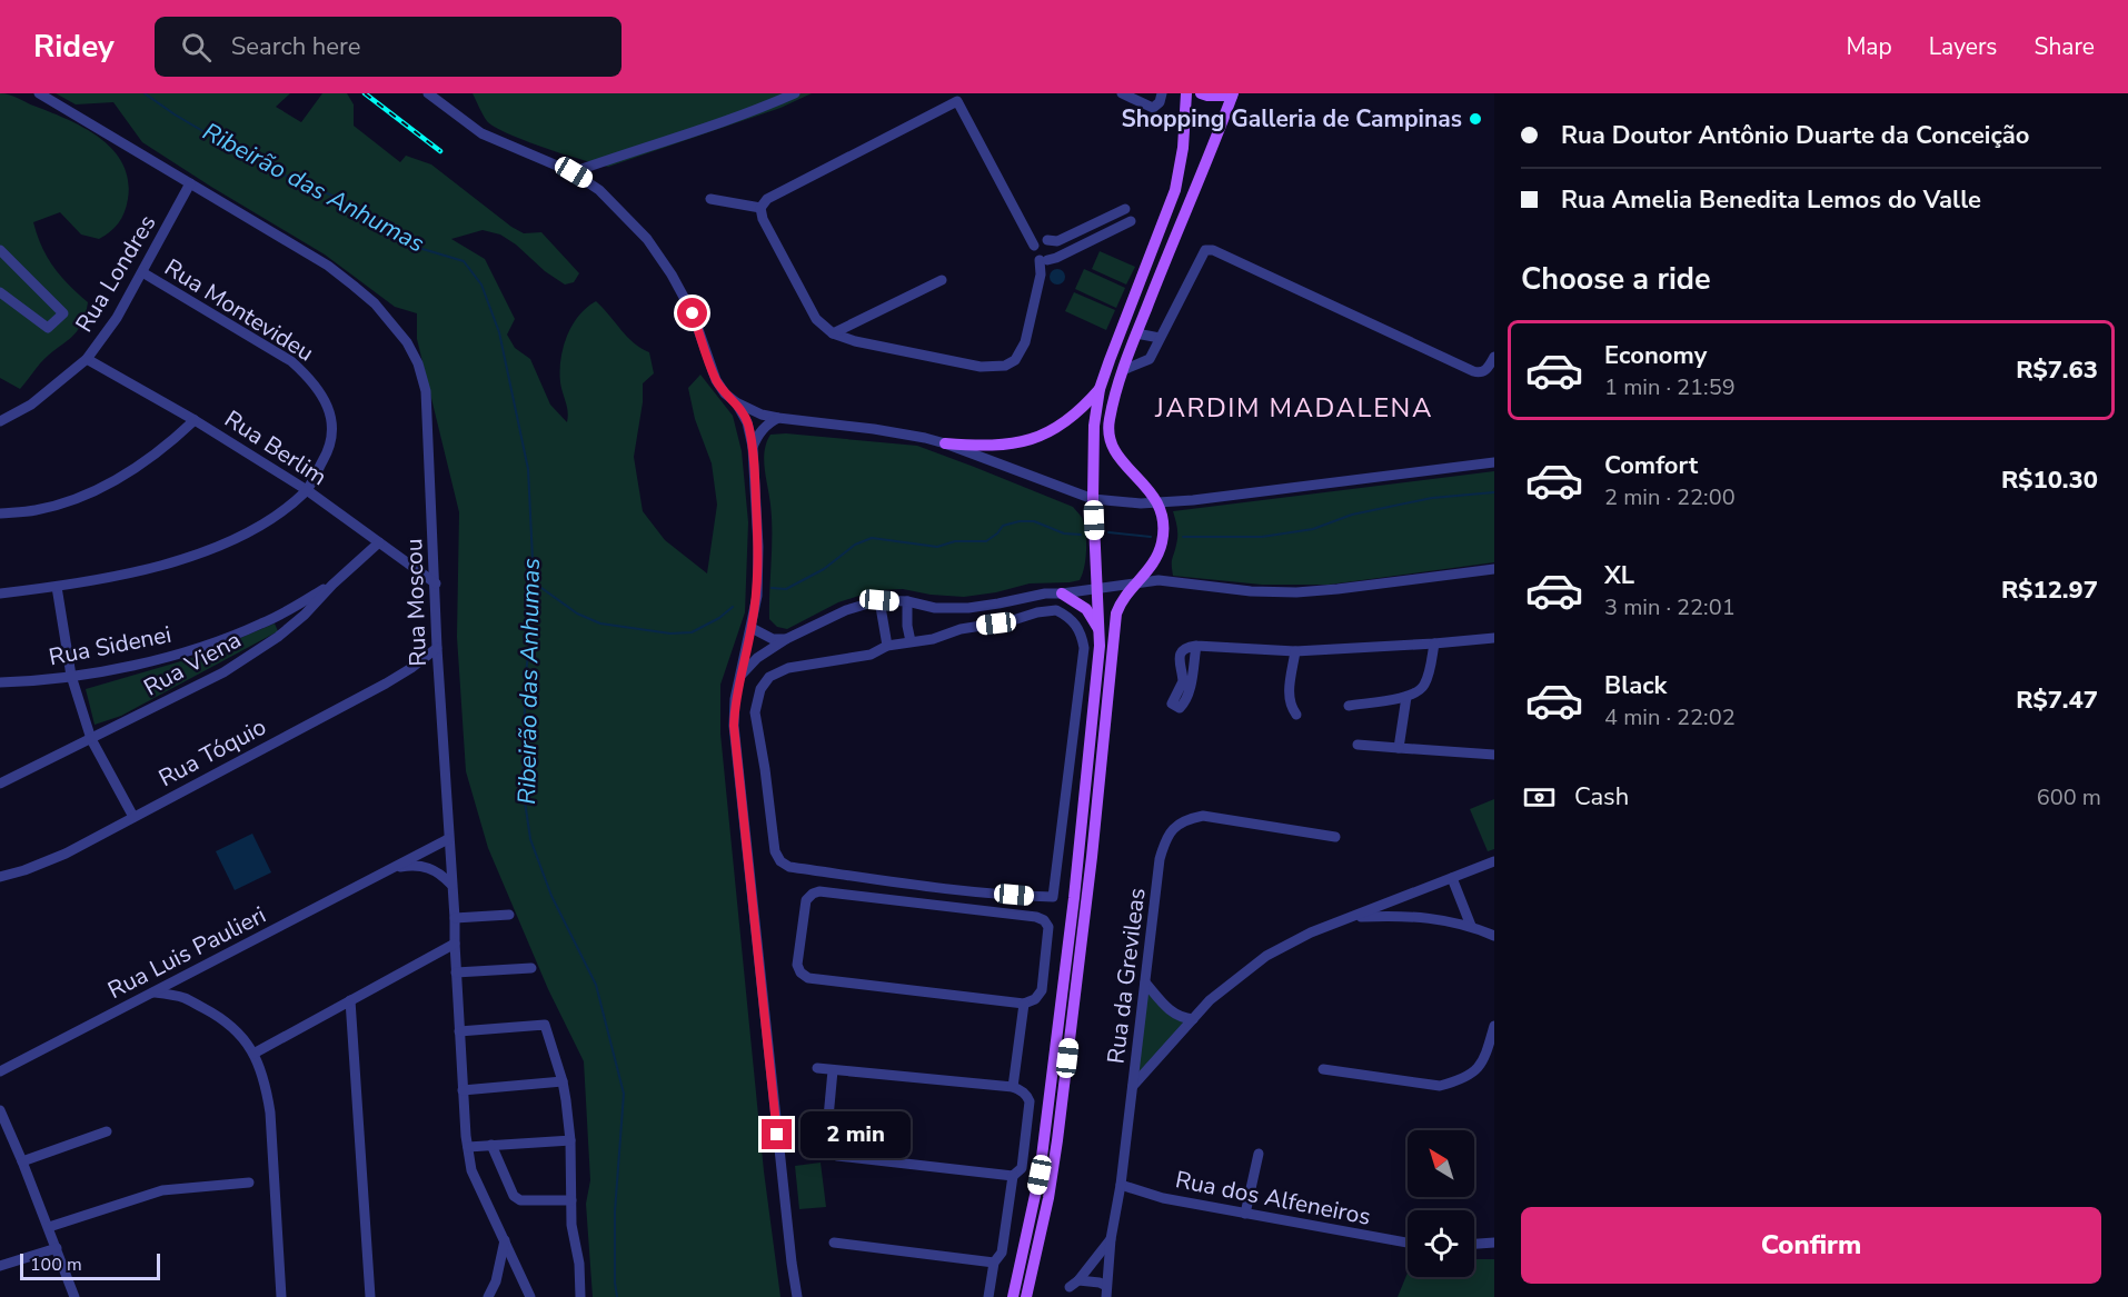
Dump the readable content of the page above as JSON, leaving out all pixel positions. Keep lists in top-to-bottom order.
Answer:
{
  "streets": {
    "street": [
      "Rua Londres",
      "Rua Montevideu",
      "Rua Berlim",
      "Rua Moscou",
      "Rua Sidenei",
      "Rua Viena",
      "Rua Tóquio",
      "Rua Luis Paulieri",
      "Rua da Grevileas",
      "Rua dos Alfeneiros"
    ]
  },
  "crossings": [
    ["Rua Londres", "Rua Montevideu"],
    ["Rua Londres", "Rua Berlim"],
    ["Rua Londres", "Rua Moscou"],
    ["Rua Montevideu", "Rua Berlim"],
    ["Rua Berlim", "Rua Moscou"],
    ["Rua Berlim", "Rua Viena"],
    ["Rua Moscou", "Rua Tóquio"],
    ["Rua Moscou", "Rua Luis Paulieri"],
    ["Rua Sidenei", "Rua Viena"],
    ["Rua da Grevileas", "Rua dos Alfeneiros"]
  ],
  "districts": ["JARDIM MADALENA"],
  "water": ["Ribeirão das Anhumas"],
  "places": ["Shopping Galleria de Campinas"],
  "scale_bar": "100 m",
  "north": "top left",
  "page": {
    "header": "Ridey",
    "search": "Search here",
    "nav": ["Map", "Layers", "Share"],
    "banner": ["Rua Doutor Antônio Duarte da Conceição", "Rua Amelia Benedita Lemos do Valle"],
    "heading": "Choose a ride",
    "list": [
      {
        "name": "Economy",
        "note": "1 min · 21:59",
        "value": "R$7.63"
      },
      {
        "name": "Comfort",
        "note": "2 min · 22:00",
        "value": "R$10.30"
      },
      {
        "name": "XL",
        "note": "3 min · 22:01",
        "value": "R$12.97"
      },
      {
        "name": "Black",
        "note": "4 min · 22:02",
        "value": "R$7.47"
      }
    ],
    "pay": ["Cash", "600 m"],
    "bubble": "2 min",
    "buttons": "Confirm",
    "scale": "100 m"
  }
}
